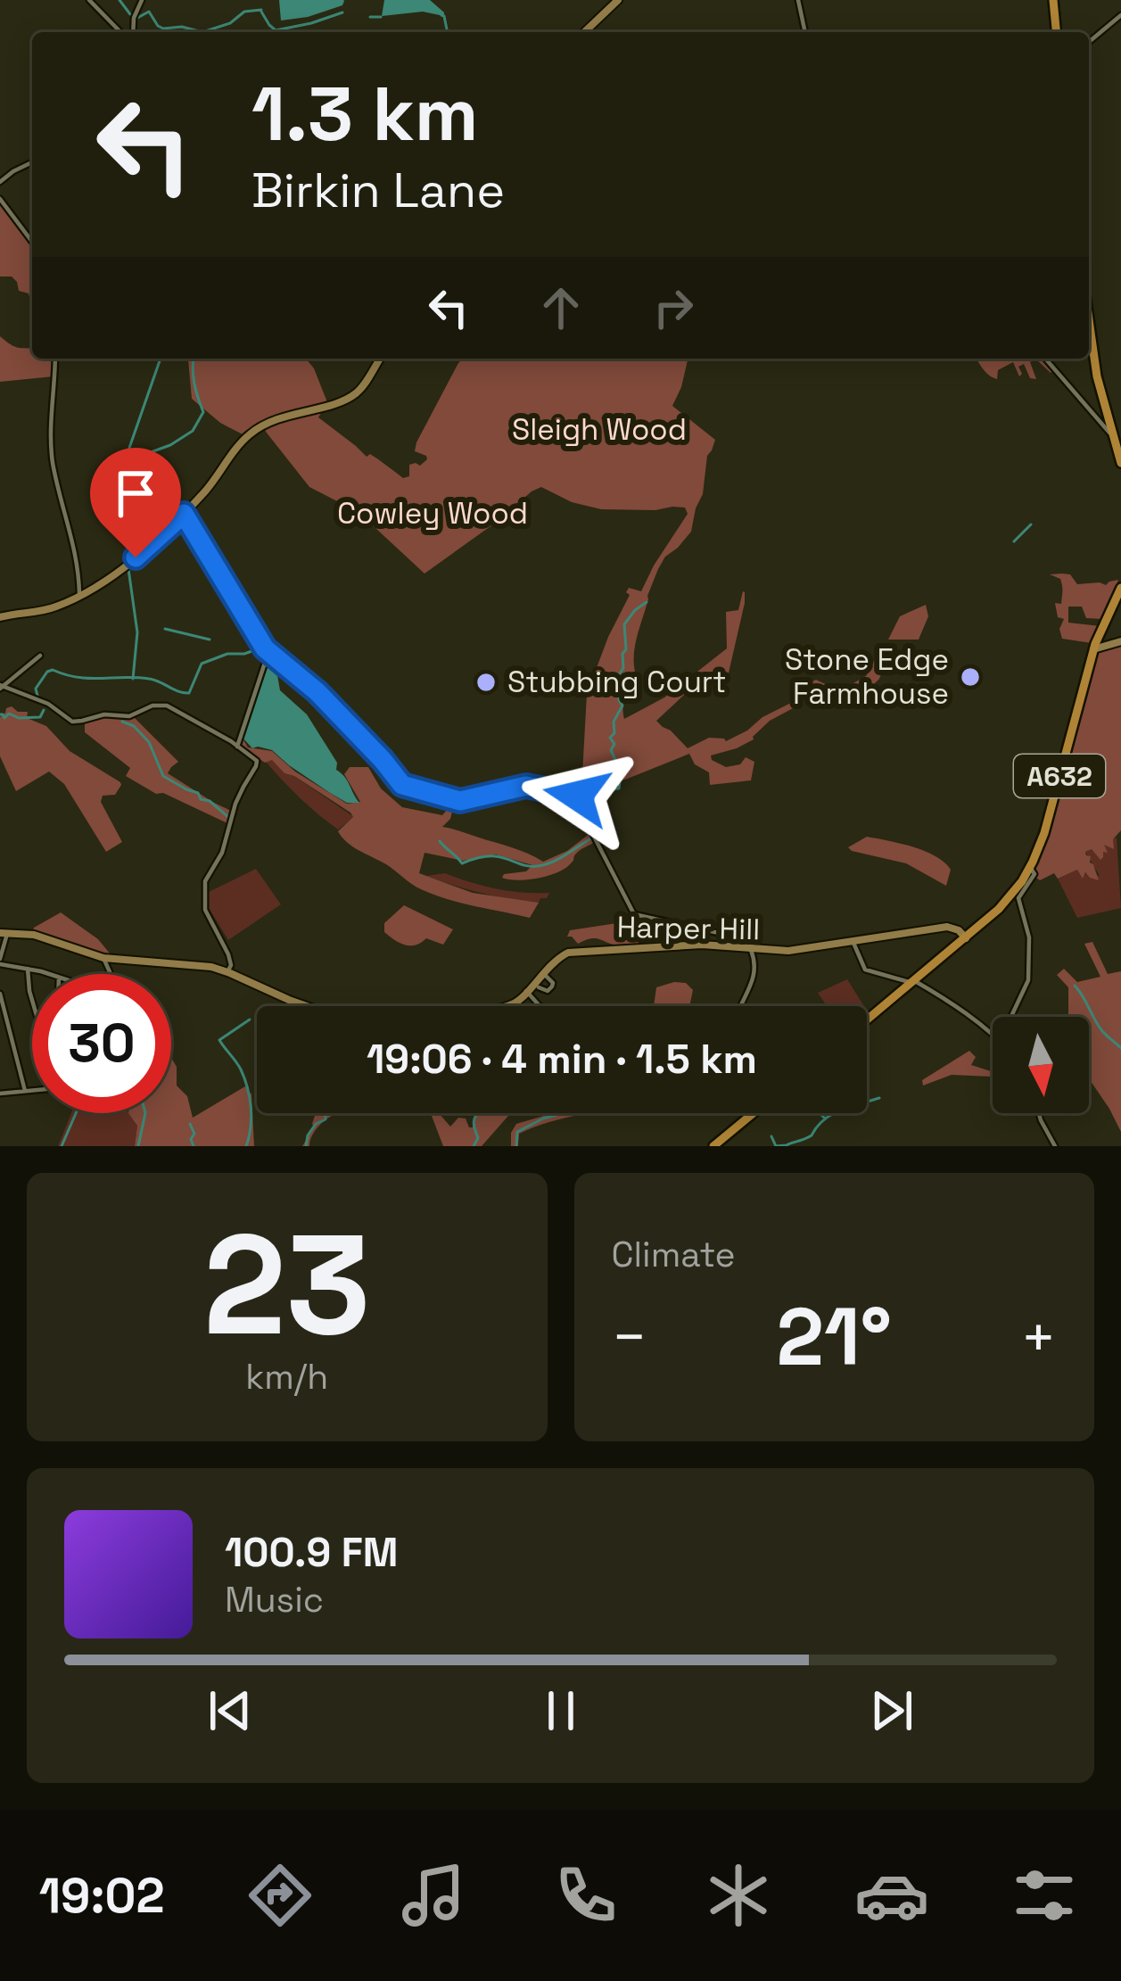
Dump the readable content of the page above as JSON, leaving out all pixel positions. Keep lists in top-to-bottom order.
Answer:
{
  "streets": {
    "main road": ["A632"],
    "street": ["Harper Hill"]
  },
  "crossings": [
    ["A632", "Harper Hill"]
  ],
  "parks": ["Sleigh Wood", "Cowley Wood"],
  "places": ["Stone Edge Farmhouse", "Stubbing Court"],
  "north": "bottom",
  "page": {
    "turn": ["1.3 km", "Birkin Lane"],
    "limit": "30",
    "trip": "19:06 · 4 min · 1.5 km",
    "tile": [
      ["23", "km/h"],
      "Climate"
    ],
    "heat": ["−", "21°", "+"],
    "song": ["100.9 FM", "Music"],
    "tabs": "19:02"
  }
}
